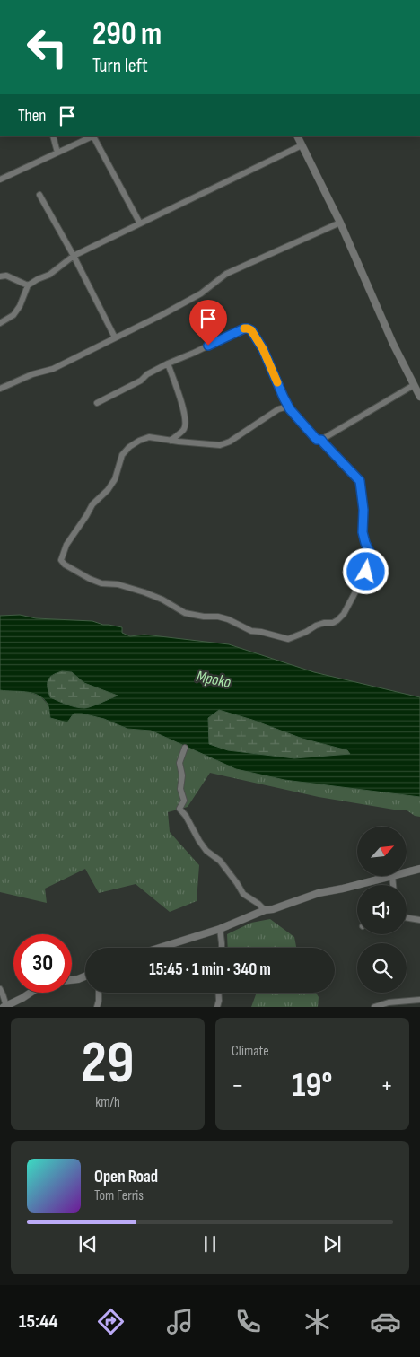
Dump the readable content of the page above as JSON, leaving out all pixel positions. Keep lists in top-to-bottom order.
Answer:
{
  "water": ["Mpoko"],
  "north": "top right",
  "page": {
    "turn": ["290 m", "Turn left"],
    "then": "Then",
    "limit": "30",
    "trip": "15:45 · 1 min · 340 m",
    "tile": [
      ["29", "km/h"],
      "Climate"
    ],
    "heat": ["−", "19°", "+"],
    "song": ["Open Road", "Tom Ferris"],
    "tabs": "15:44"
  }
}
